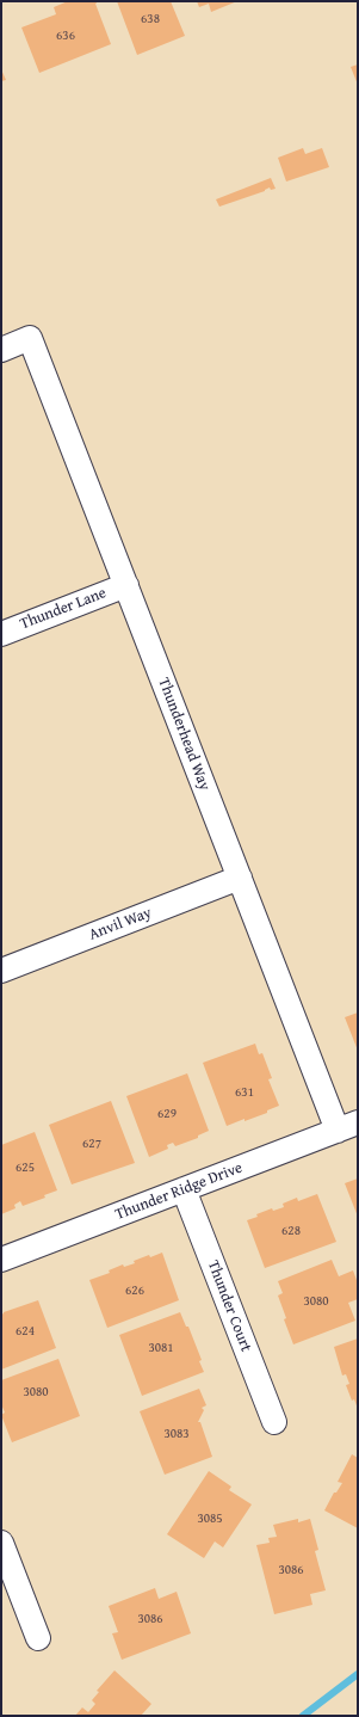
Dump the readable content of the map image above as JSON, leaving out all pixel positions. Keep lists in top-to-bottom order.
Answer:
{
  "streets": {
    "street": [
      "Thunder Lane",
      "Thunderhead Way",
      "Anvil Way",
      "Thunder Ridge Drive",
      "Thunder Court"
    ]
  },
  "crossings": [
    ["Thunder Lane", "Thunderhead Way"],
    ["Thunderhead Way", "Anvil Way"],
    ["Thunderhead Way", "Thunder Ridge Drive"],
    ["Thunder Ridge Drive", "Thunder Court"]
  ],
  "house_numbers": [
    "638",
    "636",
    "631",
    "629",
    "627",
    "625",
    "628",
    "626",
    "3080",
    "624",
    "3081",
    "3080",
    "3083",
    "3085",
    "3086",
    "3086"
  ]
}
